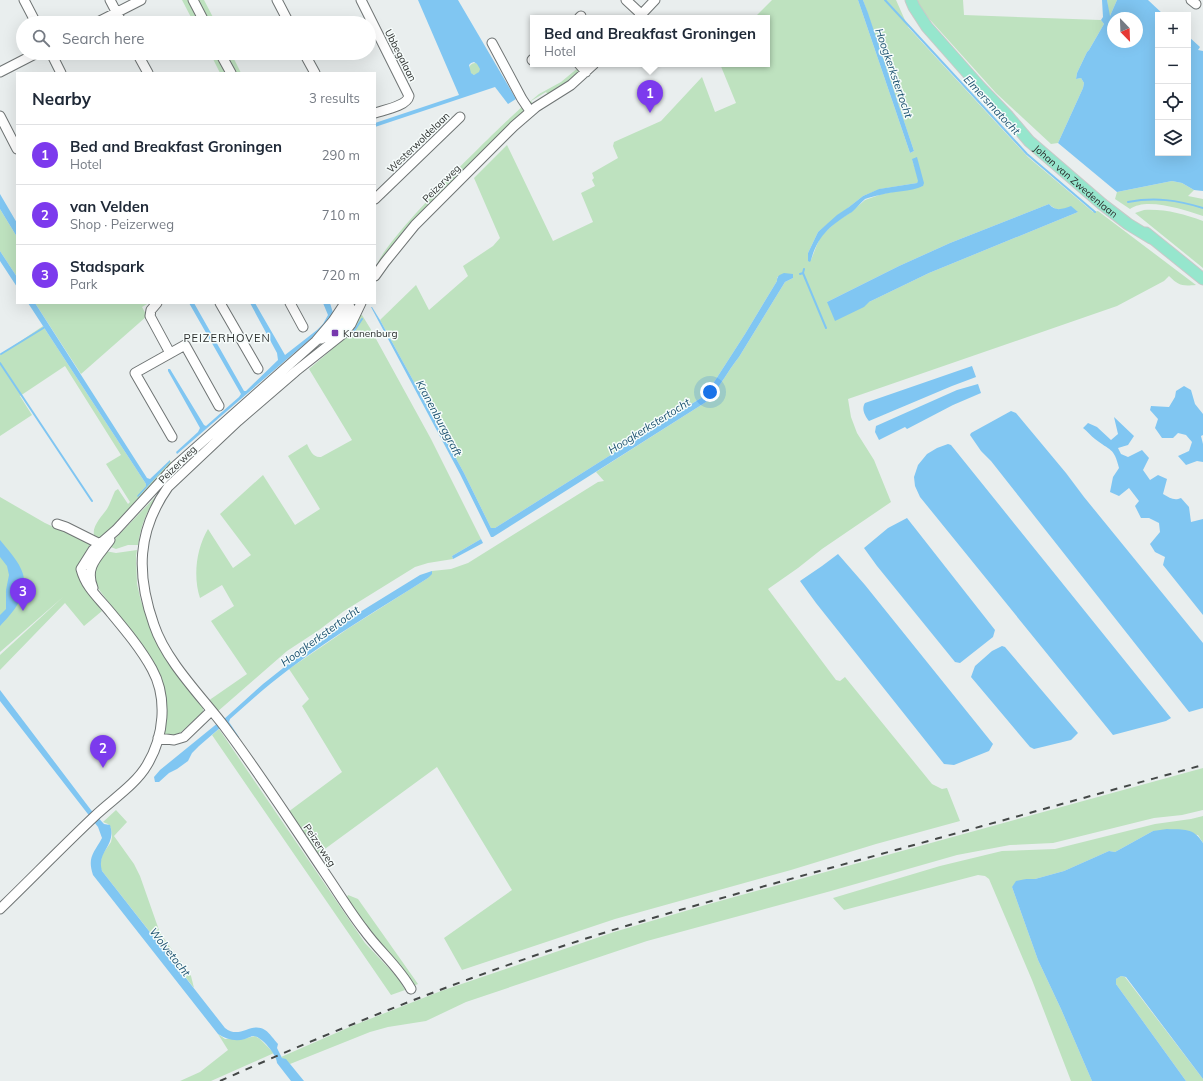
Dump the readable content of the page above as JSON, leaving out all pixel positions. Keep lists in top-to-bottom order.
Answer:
{
  "streets": {
    "main road": ["Johan van Zwedenlaan"],
    "street": ["Ubbegalaan", "Westerwoldelaan", "Peizerweg"]
  },
  "districts": ["PEIZERHOVEN"],
  "water": [
    "Hoogkerkstertocht",
    "Elmersmatocht",
    "Kranenburggraft",
    "Wolvetocht"
  ],
  "places": {
    "transit": ["Kranenburg"]
  },
  "north": "bottom right",
  "page": {
    "map_buttons": ["+", "−"],
    "popup": ["Bed and Breakfast Groningen", "Hotel"],
    "search": "Search here",
    "heading": ["Nearby", "3 results"],
    "pins": ["1", "3", "2"],
    "list": [
      {
        "mark": "1",
        "name": "Bed and Breakfast Groningen",
        "note": "Hotel",
        "value": "290 m"
      },
      {
        "mark": "2",
        "name": "van Velden",
        "note": "Shop · Peizerweg",
        "value": "710 m"
      },
      {
        "mark": "3",
        "name": "Stadspark",
        "note": "Park",
        "value": "720 m"
      }
    ]
  }
}
